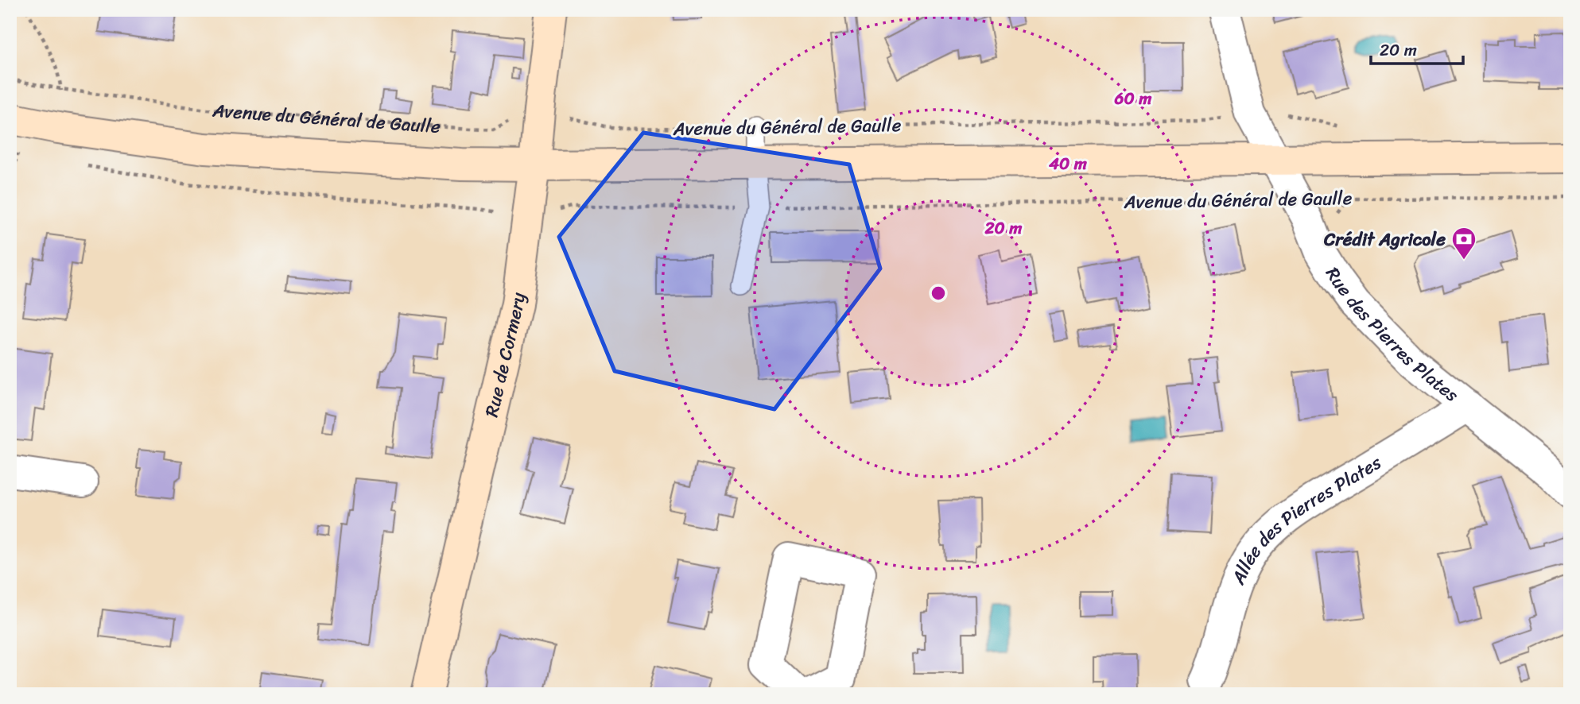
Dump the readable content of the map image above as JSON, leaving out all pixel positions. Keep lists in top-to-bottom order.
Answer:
{
  "streets": {
    "street": [
      "Avenue du Général de Gaulle",
      "Rue des Pierres Plates",
      "Rue de Cormery",
      "Allée des Pierres Plates"
    ]
  },
  "crossings": [
    ["Avenue du Général de Gaulle", "Rue des Pierres Plates"],
    ["Avenue du Général de Gaulle", "Rue de Cormery"],
    ["Rue des Pierres Plates", "Allée des Pierres Plates"]
  ],
  "places": {
    "bank": ["Crédit Agricole"]
  },
  "scale_bar": "20 m",
  "rings": ["60 m", "40 m", "20 m"]
}
